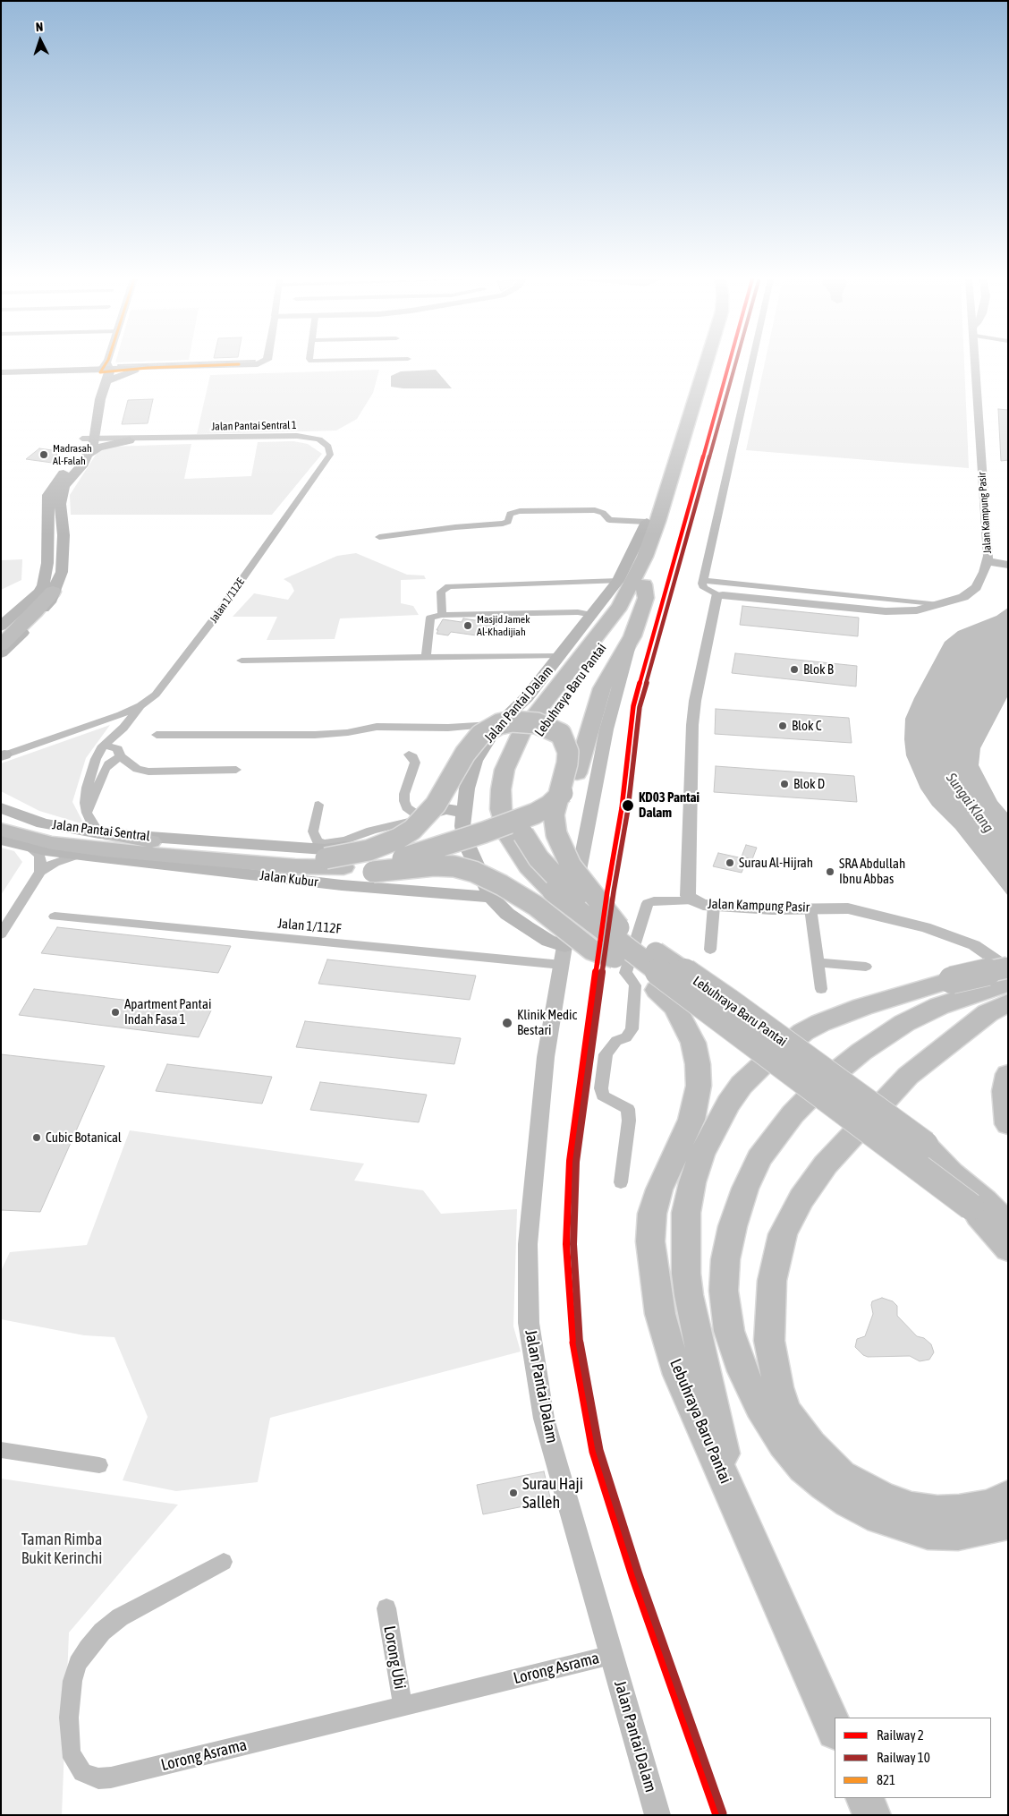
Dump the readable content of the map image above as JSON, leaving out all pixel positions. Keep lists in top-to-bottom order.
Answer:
{
  "streets": {
    "highway": ["Lebuhraya Baru Pantai"],
    "main road": ["Jalan Pantai Dalam", "Jalan Pantai Sentral", "Jalan Kubur"],
    "street": [
      "Jalan Pantai Sentral 1",
      "Jalan Kampung Pasir",
      "Jalan 1/112E",
      "Jalan 1/112F",
      "Lorong Ubi",
      "Lorong Asrama"
    ]
  },
  "crossings": [
    ["Jalan Pantai Sentral 1", "Jalan 1/112E"],
    ["Jalan Pantai Dalam", "Jalan Kubur"],
    ["Jalan Pantai Dalam", "Jalan 1/112F"],
    ["Jalan Pantai Dalam", "Lorong Asrama"],
    ["Jalan Pantai Sentral", "Jalan Kubur"],
    ["Lorong Ubi", "Lorong Asrama"]
  ],
  "water": ["Sungai Klang"],
  "parks": ["Taman Rimba Bukit Kerinchi"],
  "places": [
    "Madrasah Al-Falah",
    "Masjid Jamek Al-Khadijiah",
    "Blok B",
    "Blok C",
    "Blok D",
    "KD03 Pantai Dalam",
    "Surau Al-Hijrah",
    "SRA Abdullah Ibnu Abbas",
    "Apartment Pantai Indah Fasa 1",
    "Klinik Medic Bestari",
    "Cubic Botanical",
    "Surau Haji Salleh"
  ],
  "lines": ["rail line 2", "rail line 10", "transit line 821"],
  "legend": ["Railway 2", "Railway 10", "821"],
  "north": "top"
}
